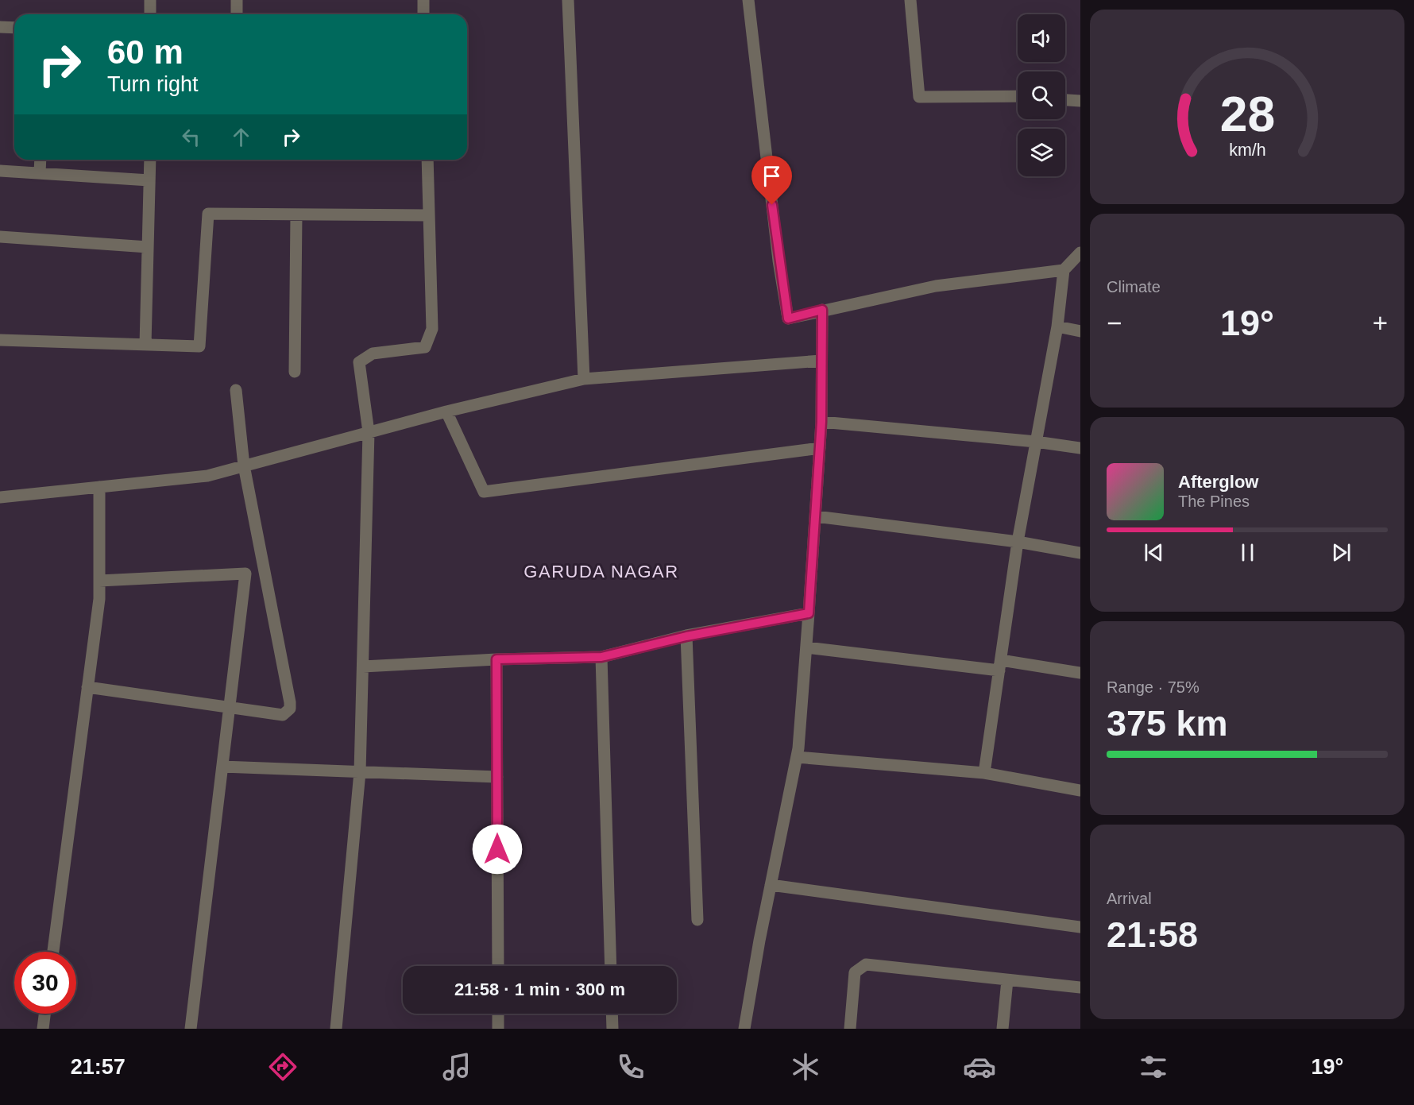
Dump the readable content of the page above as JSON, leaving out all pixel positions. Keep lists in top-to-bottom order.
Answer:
{
  "districts": ["GARUDA NAGAR"],
  "page": {
    "turn": ["60 m", "Turn right"],
    "tile": [
      "Climate",
      ["Range · 75%", "375 km"],
      ["Arrival", "21:58"]
    ],
    "heat": ["−", "19°", "+"],
    "song": ["Afterglow", "The Pines"],
    "limit": "30",
    "trip": "21:58 · 1 min · 300 m",
    "tabs": ["21:57", "19°"],
    "gauge": ["28", "km/h"]
  }
}
